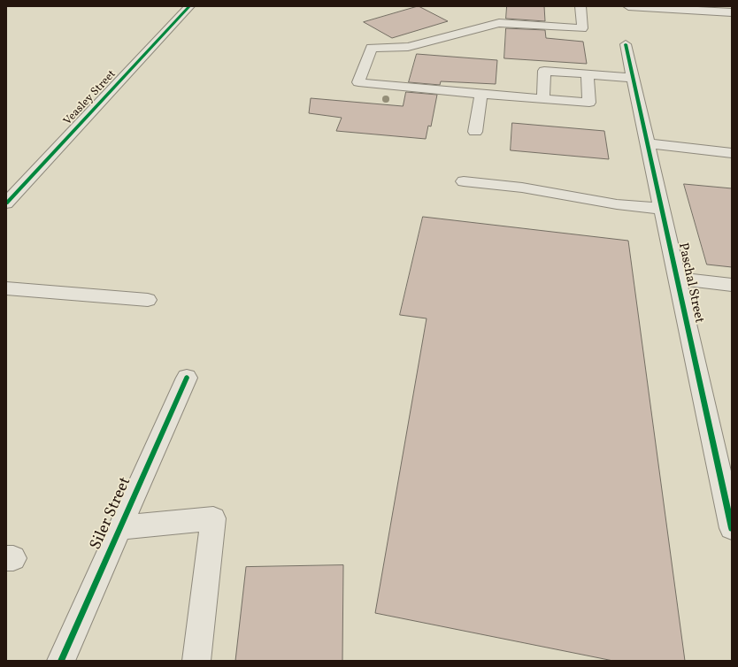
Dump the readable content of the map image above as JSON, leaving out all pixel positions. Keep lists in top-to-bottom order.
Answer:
{
  "streets": {
    "street": ["Veasley Street", "Paschal Street", "Siler Street"]
  }
}
